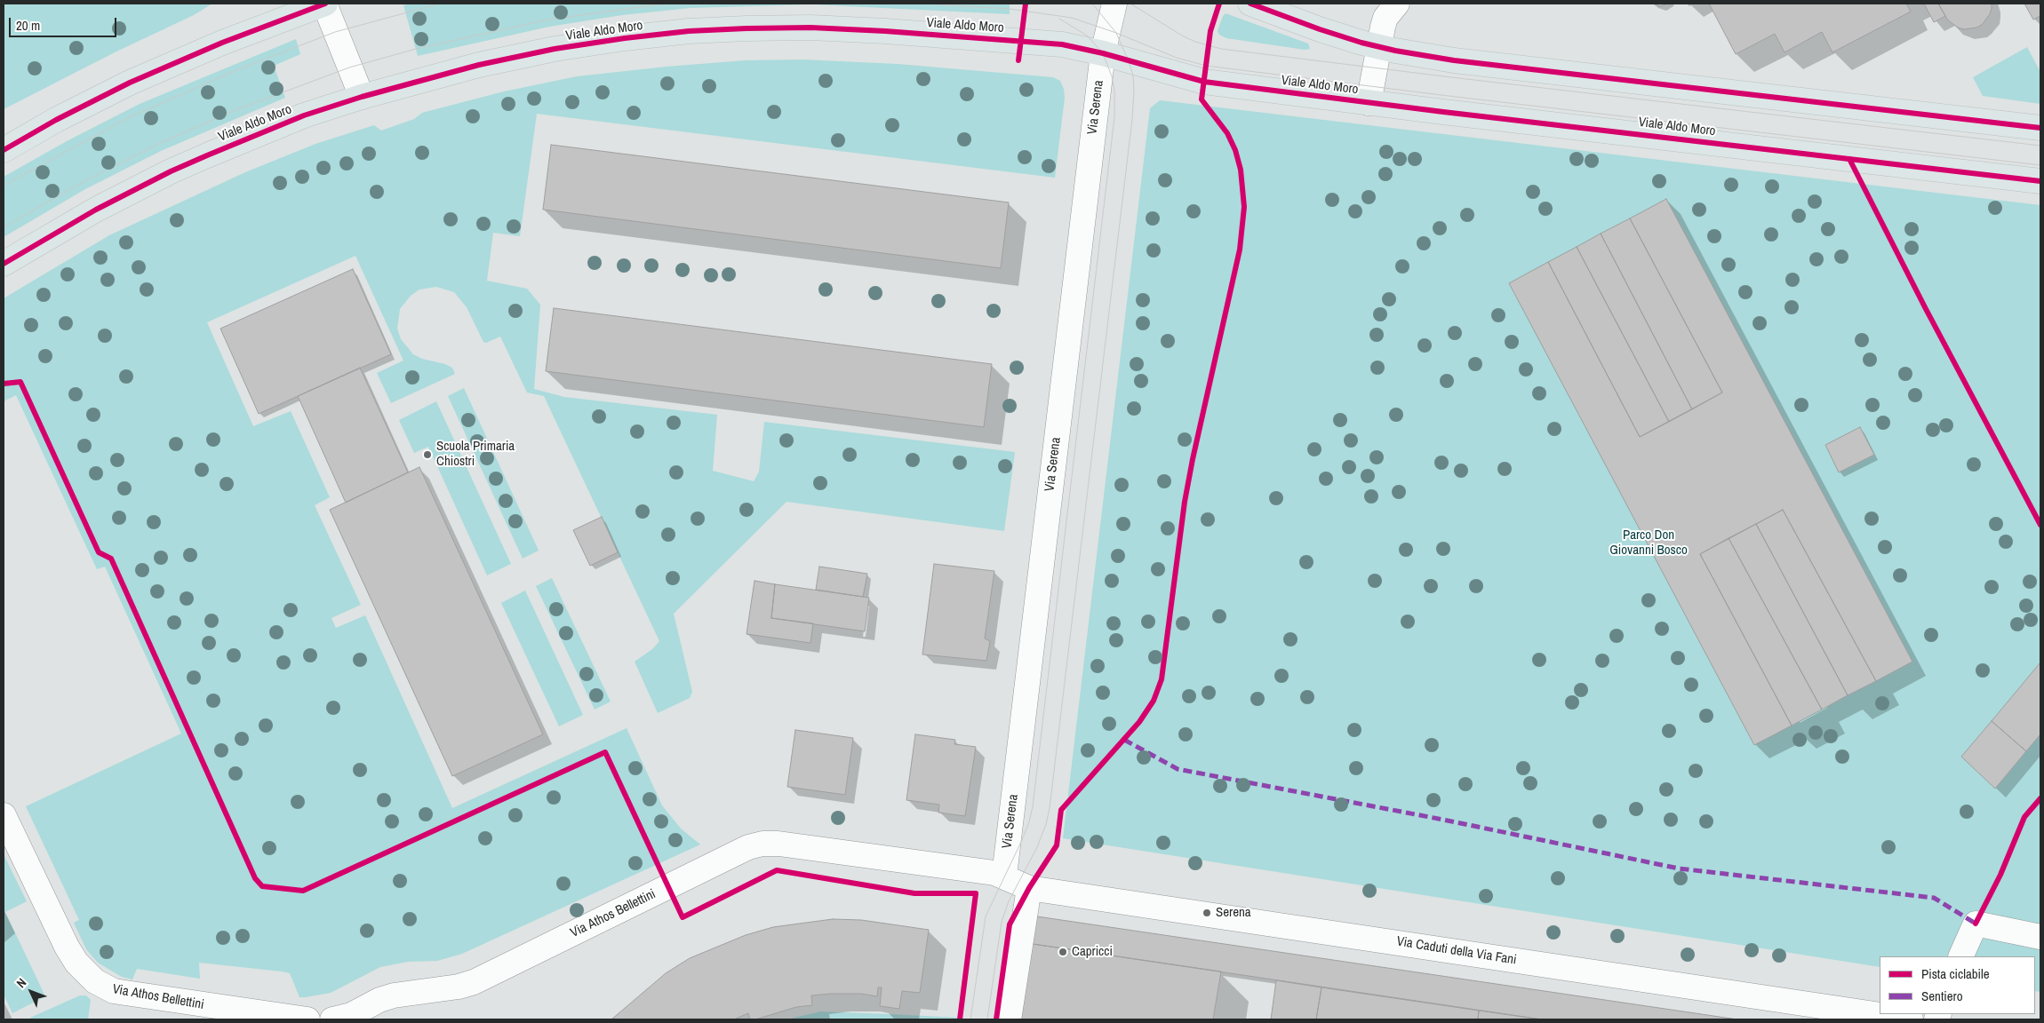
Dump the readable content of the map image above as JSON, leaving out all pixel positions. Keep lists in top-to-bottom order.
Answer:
{
  "streets": {
    "main road": ["Viale Aldo Moro"],
    "street": ["Via Serena", "Via Athos Bellettini", "Via Caduti della Via Fani"]
  },
  "crossings": [
    ["Viale Aldo Moro", "Via Serena"],
    ["Via Serena", "Via Athos Bellettini"],
    ["Via Serena", "Via Caduti della Via Fani"],
    ["Via Athos Bellettini", "Via Caduti della Via Fani"]
  ],
  "parks": ["Parco Don Giovanni Bosco"],
  "places": ["Scuola Primaria Chiostri", "Serena", "Capricci"],
  "legend": ["Pista ciclabile", "Sentiero"],
  "scale_bar": "20 m",
  "north": "top left"
}
